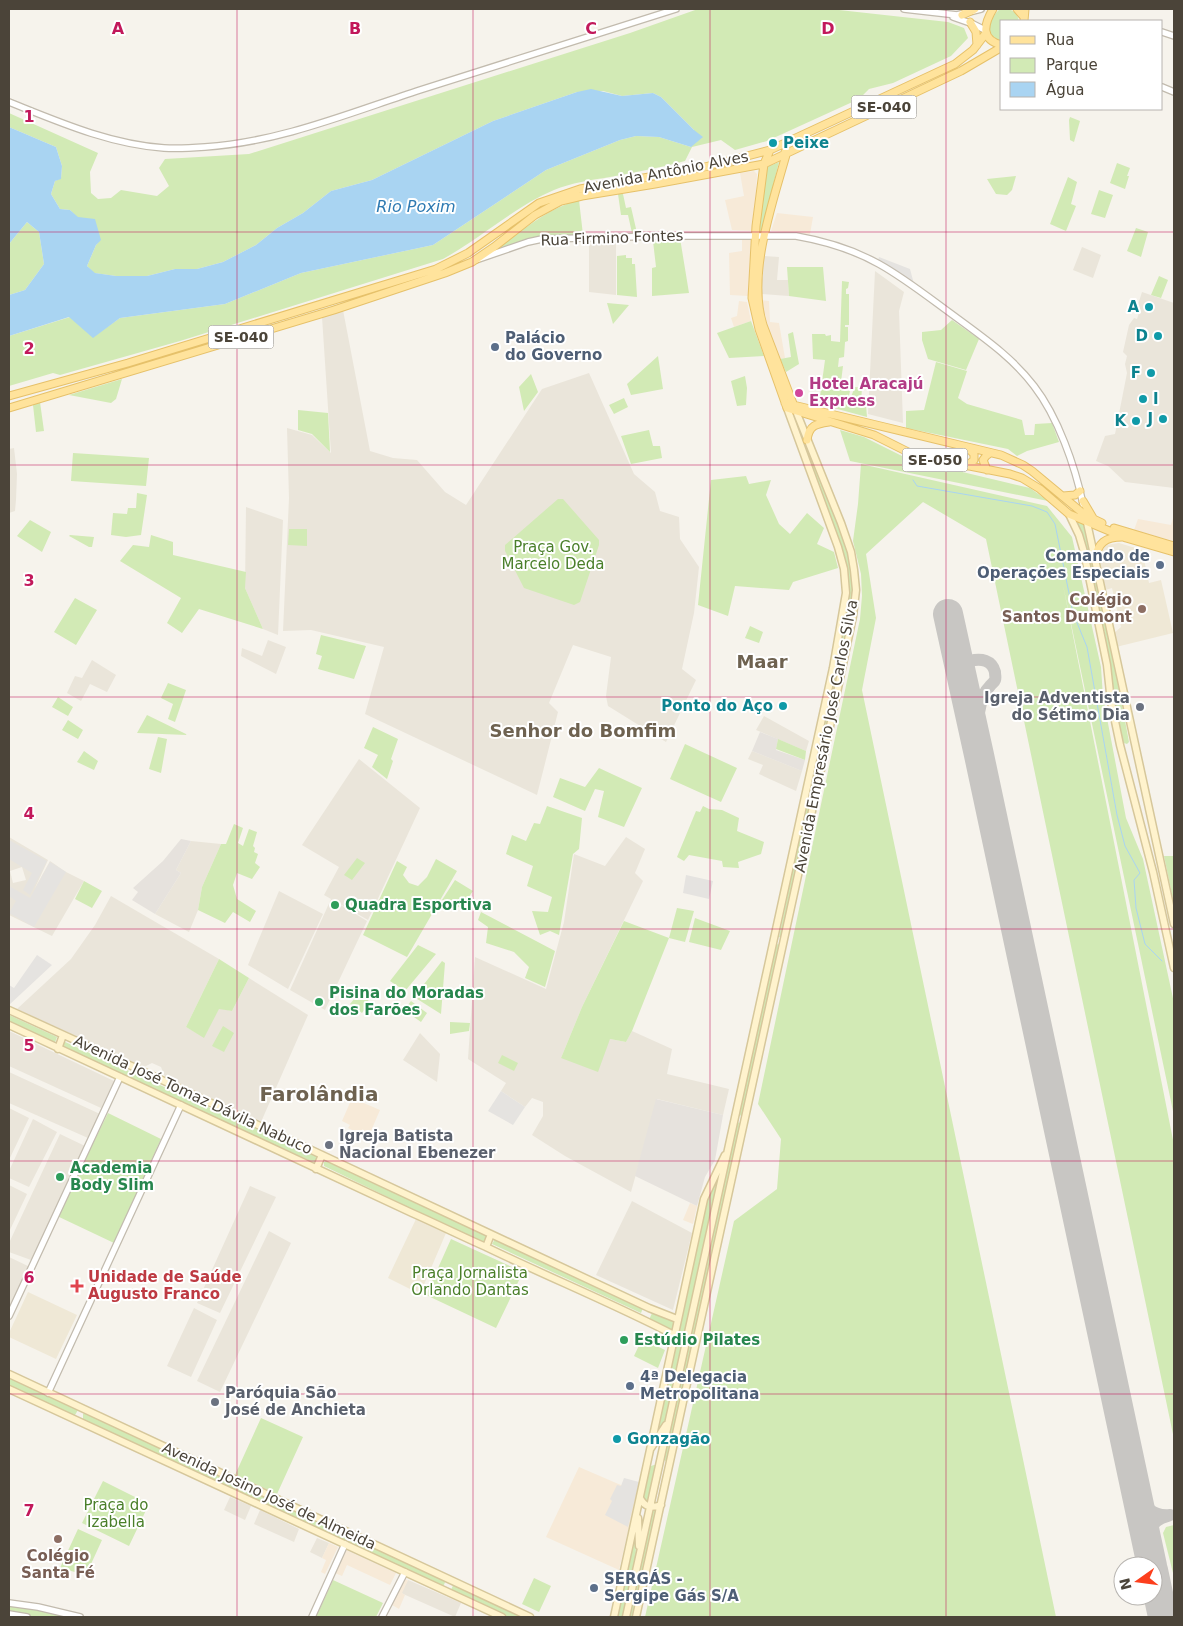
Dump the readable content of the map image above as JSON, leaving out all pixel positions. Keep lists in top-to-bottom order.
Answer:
{
  "streets": {
    "main road": [
      "SE-040",
      "Avenida Antônio Alves",
      "SE-050",
      "Avenida Empresário José Carlos Silva",
      "Avenida José Tomaz Dávila Nabuco",
      "Avenida Josino José de Almeida"
    ],
    "street": ["Rua Firmino Fontes"]
  },
  "crossings": [
    ["SE-040", "Avenida Antônio Alves"],
    ["SE-040", "Rua Firmino Fontes"],
    ["Avenida Antônio Alves", "Rua Firmino Fontes"],
    ["Avenida Antônio Alves", "Avenida Empresário José Carlos Silva"],
    ["Rua Firmino Fontes", "Avenida Empresário José Carlos Silva"],
    ["SE-050", "Avenida Empresário José Carlos Silva"],
    ["Avenida Empresário José Carlos Silva", "Avenida José Tomaz Dávila Nabuco"]
  ],
  "districts": ["Maar", "Senhor do Bomfim", "Farolândia"],
  "water": ["Rio Poxim"],
  "parks": ["Praça Gov. Marcelo Deda", "Praça Jornalista Orlando Dantas", "Praça do Izabella"],
  "places": {
    "other": [
      "Peixe",
      "A",
      "D",
      "Palácio do Governo",
      "F",
      "Hotel Aracajú Express",
      "I",
      "J",
      "K",
      "Comando de Operações Especiais",
      "Colégio Santos Dumont",
      "Ponto do Aço",
      "Igreja Adventista do Sétimo Dia",
      "Quadra Esportiva",
      "Pisina do Moradas dos Farões",
      "Igreja Batista Nacional Ebenezer",
      "Academia Body Slim",
      "Estúdio Pilates",
      "4ª Delegacia Metropolitana",
      "Paróquia São José de Anchieta",
      "Gonzagão",
      "Colégio Santa Fé",
      "SERGÁS - Sergipe Gás S/A"
    ],
    "health": ["Unidade de Saúde Augusto Franco"]
  },
  "legend": ["Rua", "Parque", "Água"],
  "north": "left",
  "grid": {
    "columns": [
      "A",
      "B",
      "C",
      "D"
    ],
    "rows": [
      "1",
      "2",
      "3",
      "4",
      "5",
      "6",
      "7"
    ]
  }
}
